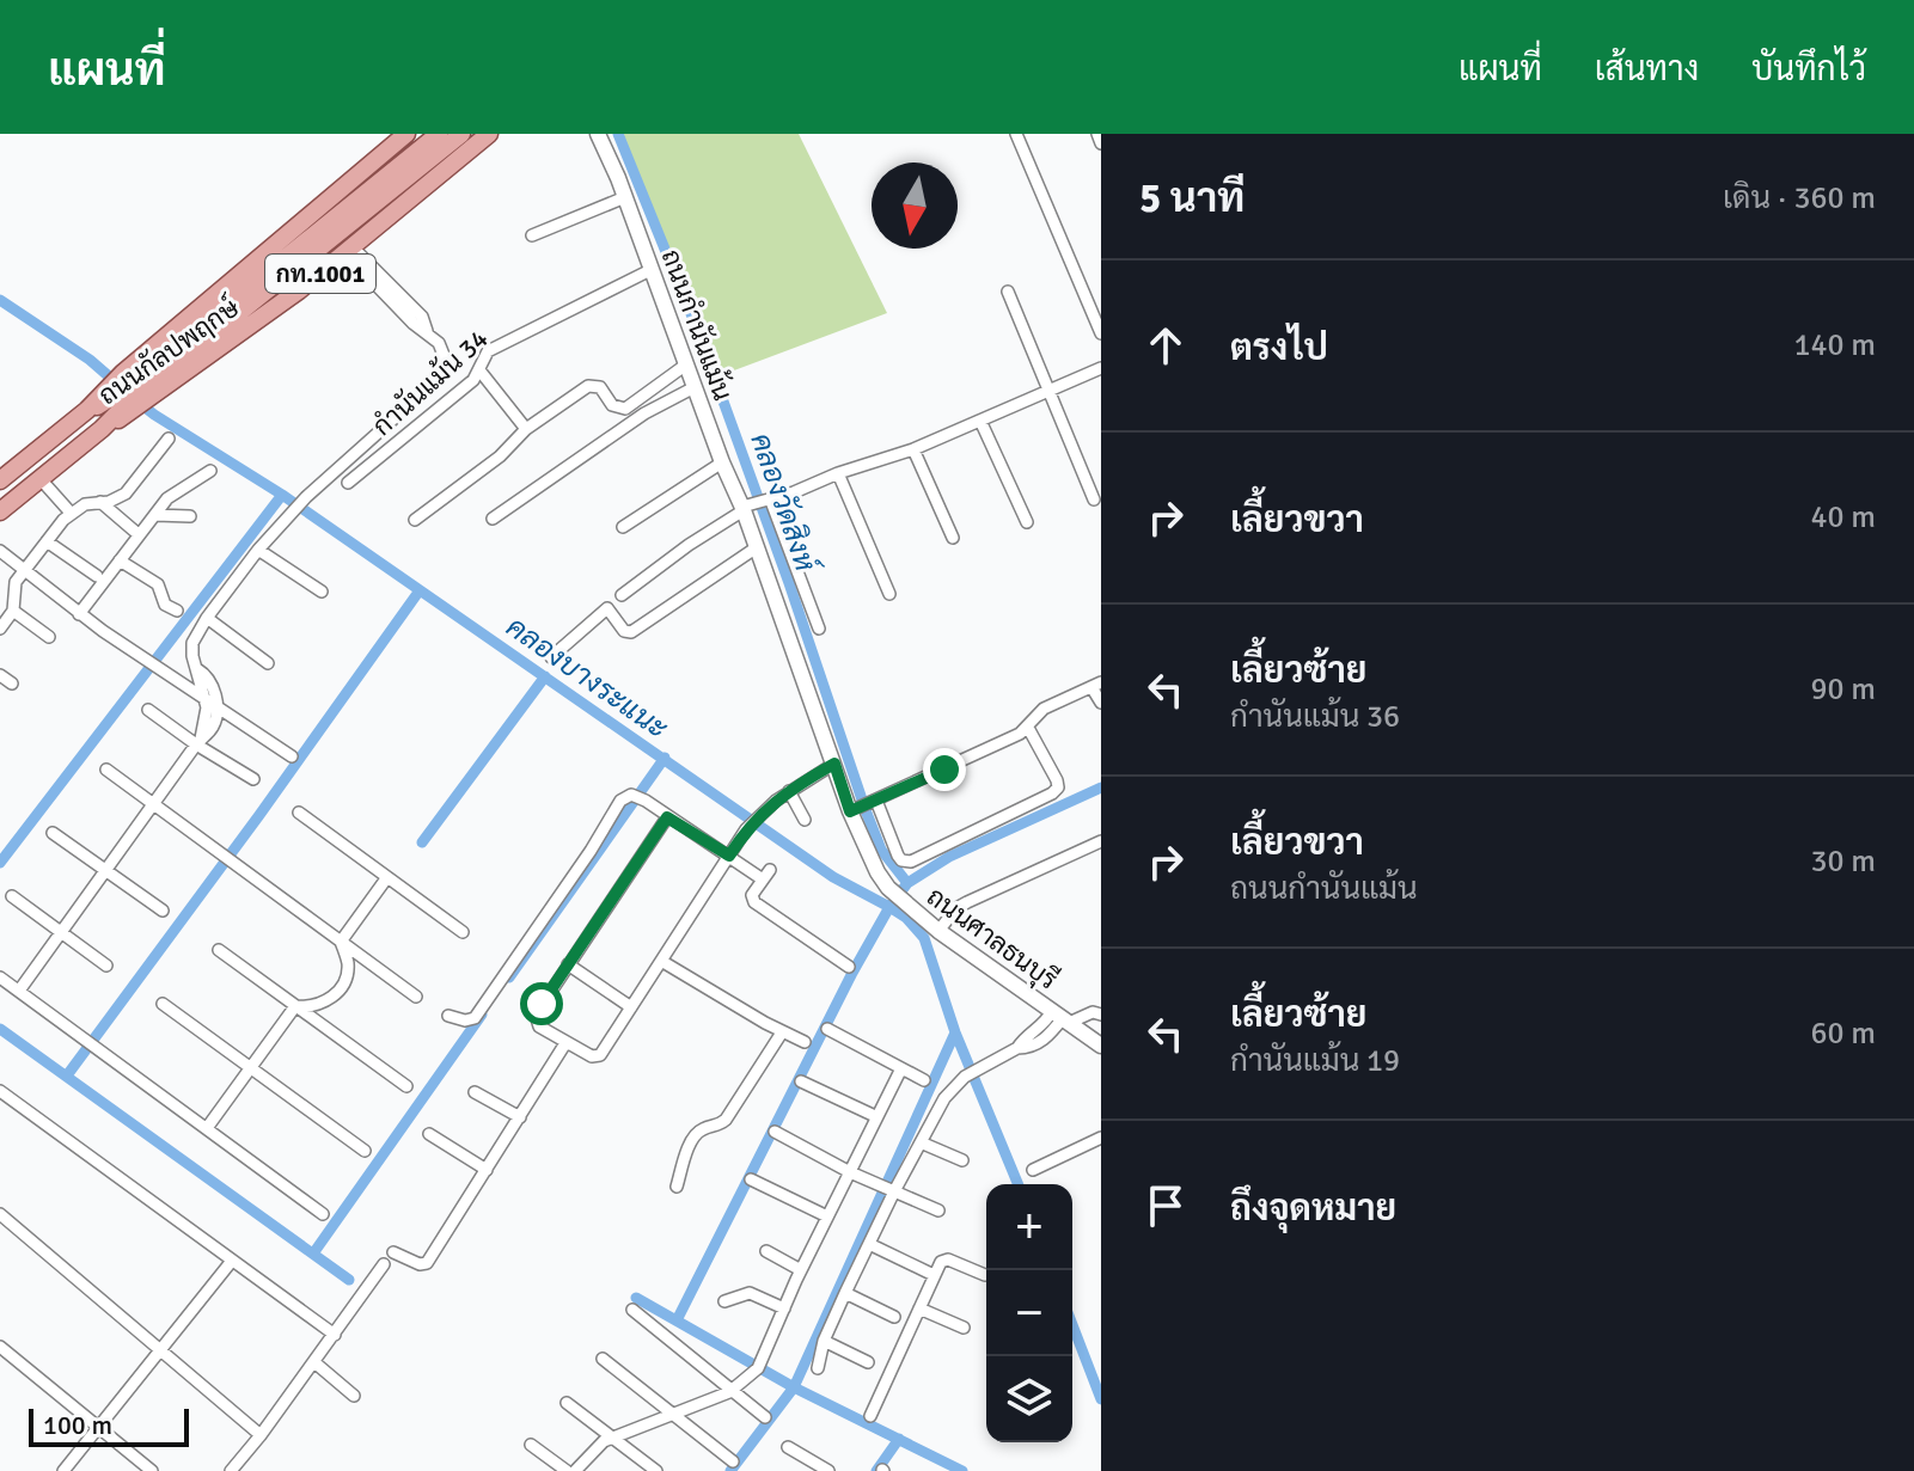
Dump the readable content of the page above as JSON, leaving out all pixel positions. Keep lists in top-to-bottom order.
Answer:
{
  "streets": {
    "main road": ["กท.1001", "ถนนกัลปพฤกษ์"],
    "street": ["ถนนกำนันแม้น", "กำนันแม้น 34", "ถนนศาลธนบุรี"]
  },
  "crossings": [
    ["ถนนกำนันแม้น", "กำนันแม้น 34"],
    ["ถนนกำนันแม้น", "ถนนศาลธนบุรี"]
  ],
  "water": ["คลองวัดสิงห์", "คลองบางระแนะ"],
  "scale_bar": "100 m",
  "north": "bottom",
  "page": {
    "header": "แผนที่",
    "nav": ["แผนที่", "เส้นทาง", "บันทึกไว้"],
    "heading": ["5 นาที", "เดิน · 360 m"],
    "list": [
      ["ตรงไป", "140 m"],
      ["เลี้ยวขวา", "40 m"],
      ["เลี้ยวซ้าย", "กำนันแม้น 36", "90 m"],
      ["เลี้ยวขวา", "ถนนกำนันแม้น", "30 m"],
      ["เลี้ยวซ้าย", "กำนันแม้น 19", "60 m"],
      "ถึงจุดหมาย"
    ],
    "map_buttons": ["+", "−"],
    "scale": "100 m"
  }
}
